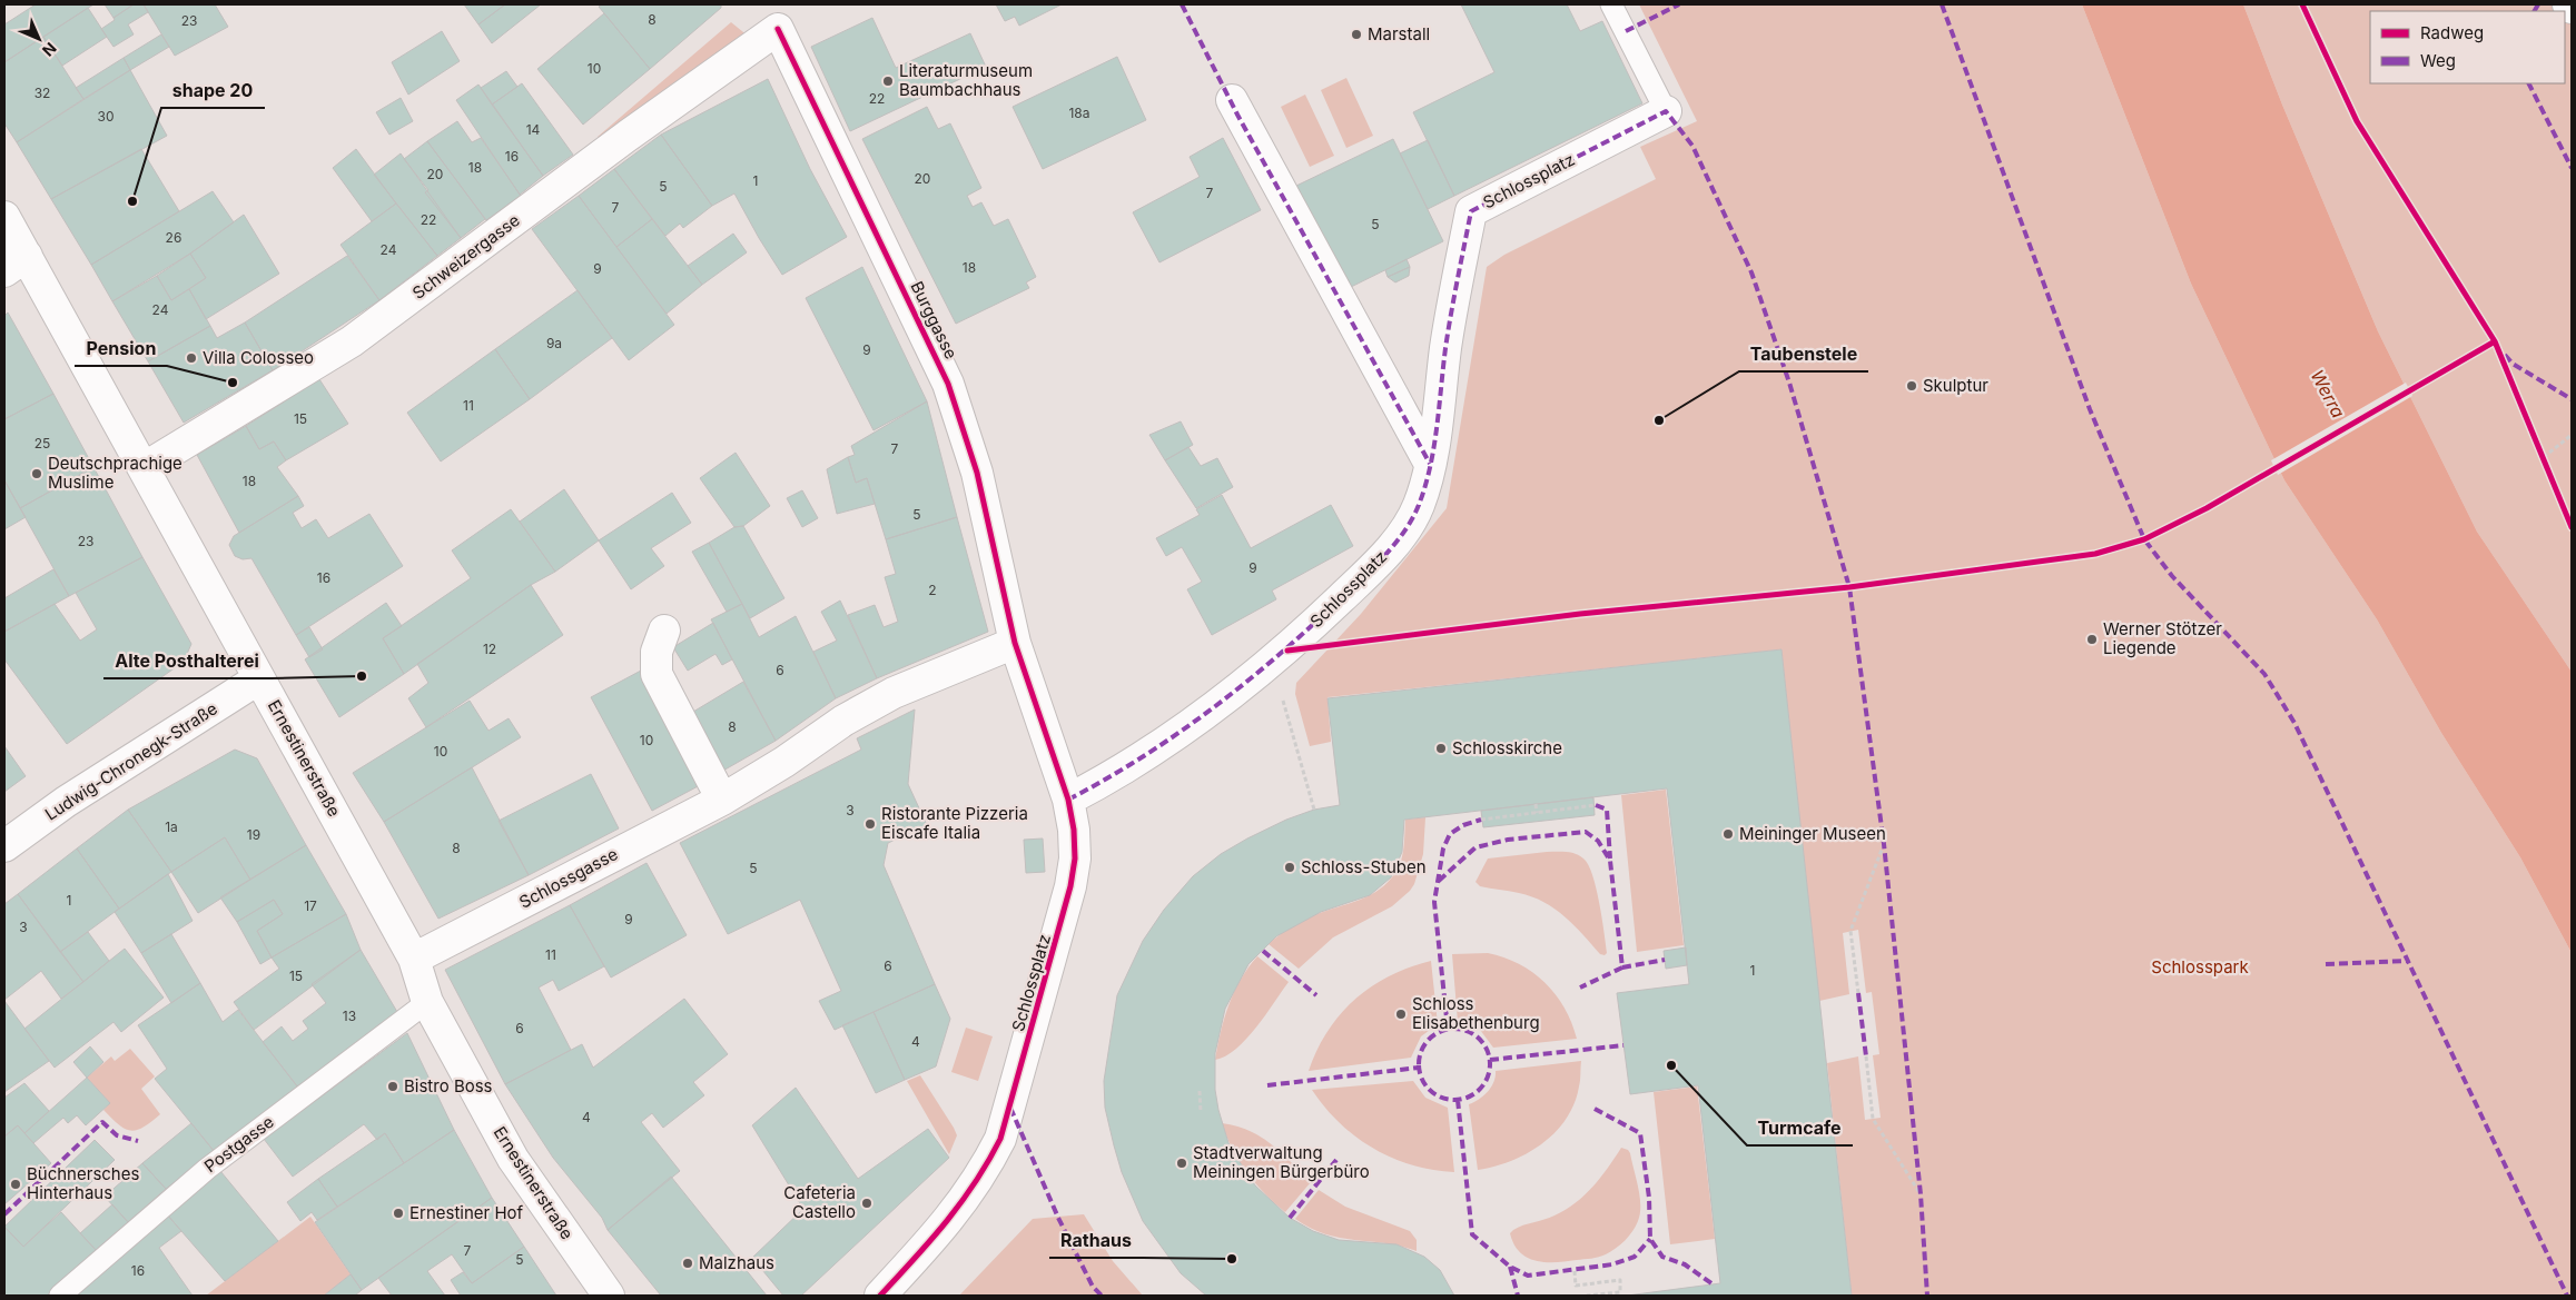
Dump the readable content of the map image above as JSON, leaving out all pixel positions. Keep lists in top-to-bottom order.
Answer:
{
  "streets": {
    "street": [
      "Schlossplatz",
      "Schweizergasse",
      "Burggasse",
      "Ernestinerstraße",
      "Ludwig-Chronegk-Straße",
      "Schlossgasse"
    ],
    "lane": ["Postgasse"]
  },
  "crossings": [
    ["Schlossplatz", "Burggasse"],
    ["Schlossplatz", "Schlossgasse"],
    ["Schweizergasse", "Burggasse"],
    ["Schweizergasse", "Ernestinerstraße"],
    ["Burggasse", "Schlossgasse"],
    ["Ernestinerstraße", "Ludwig-Chronegk-Straße"],
    ["Ernestinerstraße", "Schlossgasse"],
    ["Ernestinerstraße", "Postgasse"]
  ],
  "water": ["Werra"],
  "parks": ["Schlosspark"],
  "places": [
    "Marstall",
    "Literaturmuseum Baumbachhaus",
    "shape 20",
    "Villa Colosseo",
    "Pension",
    "Skulptur",
    "Taubenstele",
    "Deutschprachige Muslime",
    "Werner Stötzer Liegende",
    "Alte Posthalterei",
    "Schlosskirche",
    "Ristorante Pizzeria Eiscafe Italia",
    "Meininger Museen",
    "Schloss-Stuben",
    "Schloss Elisabethenburg",
    "Turmcafe",
    "Bistro Boss",
    "Stadtverwaltung Meiningen Bürgerbüro",
    "Büchnersches Hinterhaus",
    "Cafeteria Castello",
    "Ernestiner Hof",
    "Rathaus",
    "Malzhaus"
  ],
  "house_numbers": [
    "8",
    "23",
    "10",
    "32",
    "22",
    "18a",
    "30",
    "14",
    "16",
    "18",
    "20",
    "20",
    "1",
    "5",
    "7",
    "7",
    "22",
    "5",
    "26",
    "24",
    "18",
    "9",
    "24",
    "9a",
    "9",
    "11",
    "15",
    "25",
    "7",
    "18",
    "5",
    "23",
    "9",
    "16",
    "2",
    "12",
    "6",
    "8",
    "10",
    "10",
    "3",
    "1a",
    "19",
    "8",
    "5",
    "1",
    "17",
    "9",
    "3",
    "11",
    "6",
    "1",
    "15",
    "13",
    "6",
    "4",
    "4",
    "7",
    "5",
    "16"
  ],
  "legend": ["Radweg", "Weg"],
  "north": "bottom right"
}
